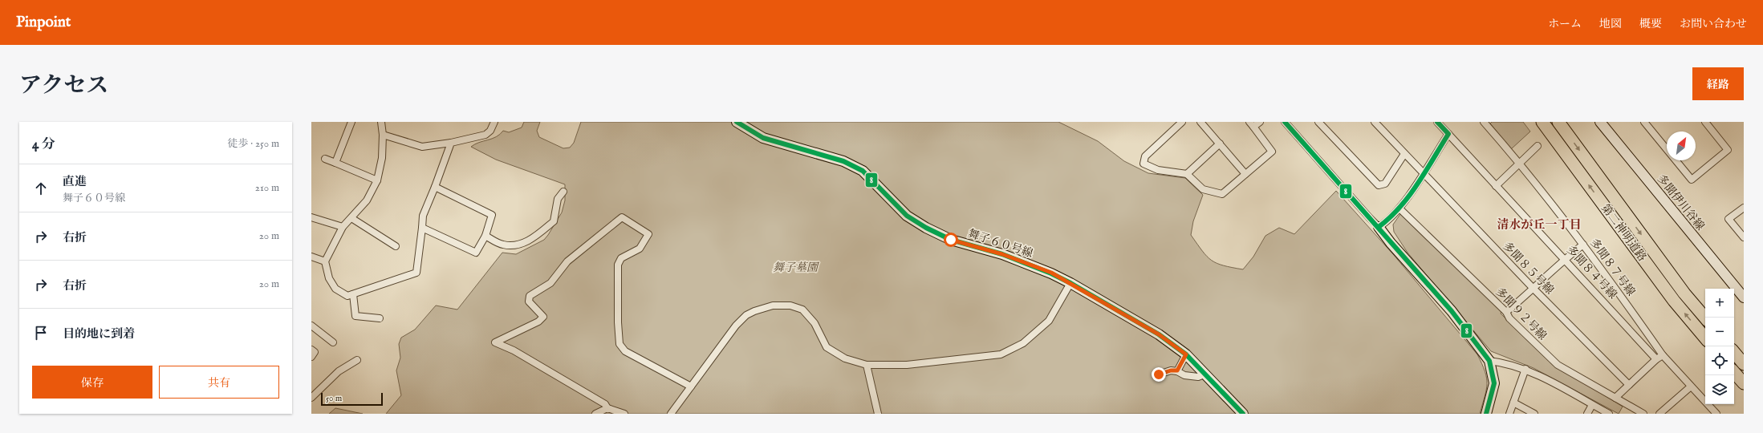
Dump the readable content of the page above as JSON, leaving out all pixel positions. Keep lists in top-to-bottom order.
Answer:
{
  "streets": {
    "highway": ["第二神明道路"],
    "street": [
      "多聞伊川谷線",
      "舞子６０号線",
      "多聞８７号線",
      "多聞８５号線",
      "多聞８４号線",
      "多聞９２号線"
    ]
  },
  "districts": ["清水が丘一丁目"],
  "parks": ["舞子墓園"],
  "lines": ["transit line 8"],
  "scale_bar": "50 m",
  "north": "top right",
  "page": {
    "header": "Pinpoint",
    "nav": [
      "ホーム",
      "地図",
      "概要",
      "お問い合わせ"
    ],
    "title": "アクセス",
    "buttons": [
      "経路",
      ["保存", "共有"]
    ],
    "heading": ["4 分", "徒歩 · 250 m"],
    "list": [
      ["直進", "舞子６０号線", "210 m"],
      ["右折", "20 m"],
      ["右折", "20 m"],
      "目的地に到着"
    ],
    "map_buttons": ["+", "−"],
    "scale": "50 m"
  }
}
